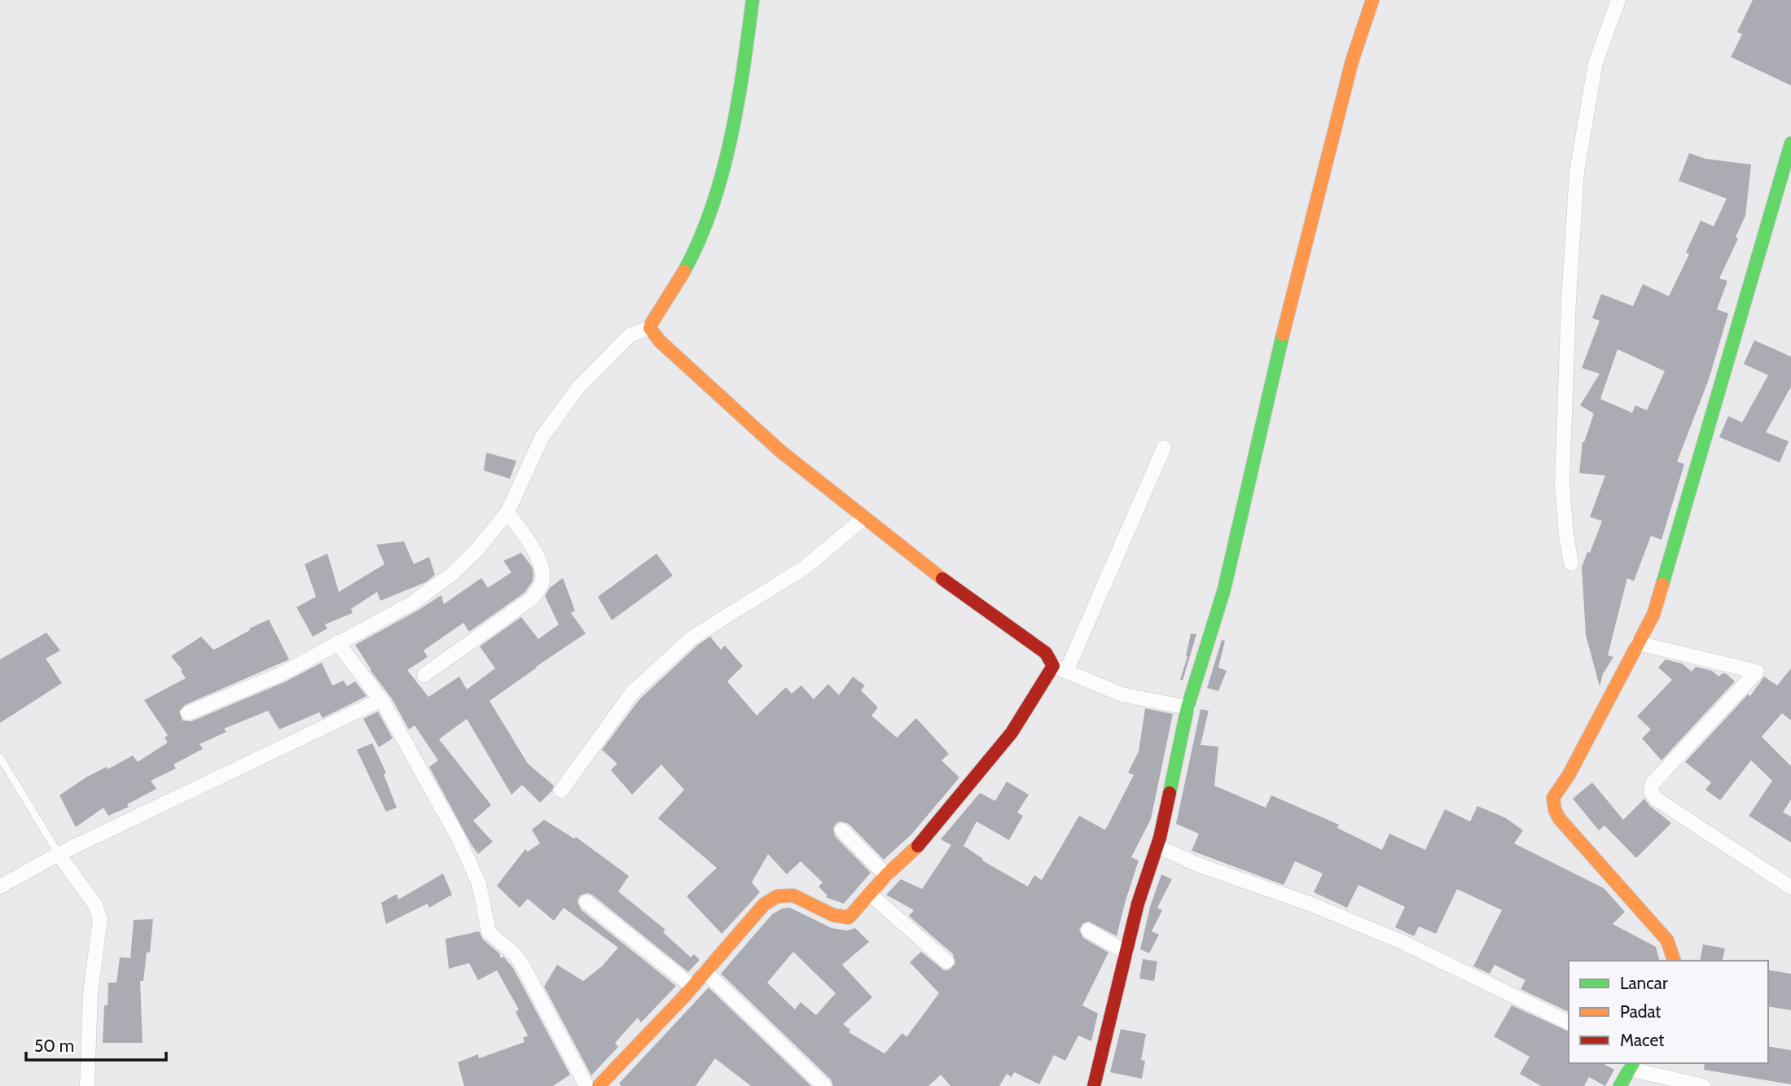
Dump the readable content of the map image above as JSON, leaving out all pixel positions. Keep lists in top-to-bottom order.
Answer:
{
  "legend": ["Lancar", "Padat", "Macet"],
  "scale_bar": "50 m"
}
